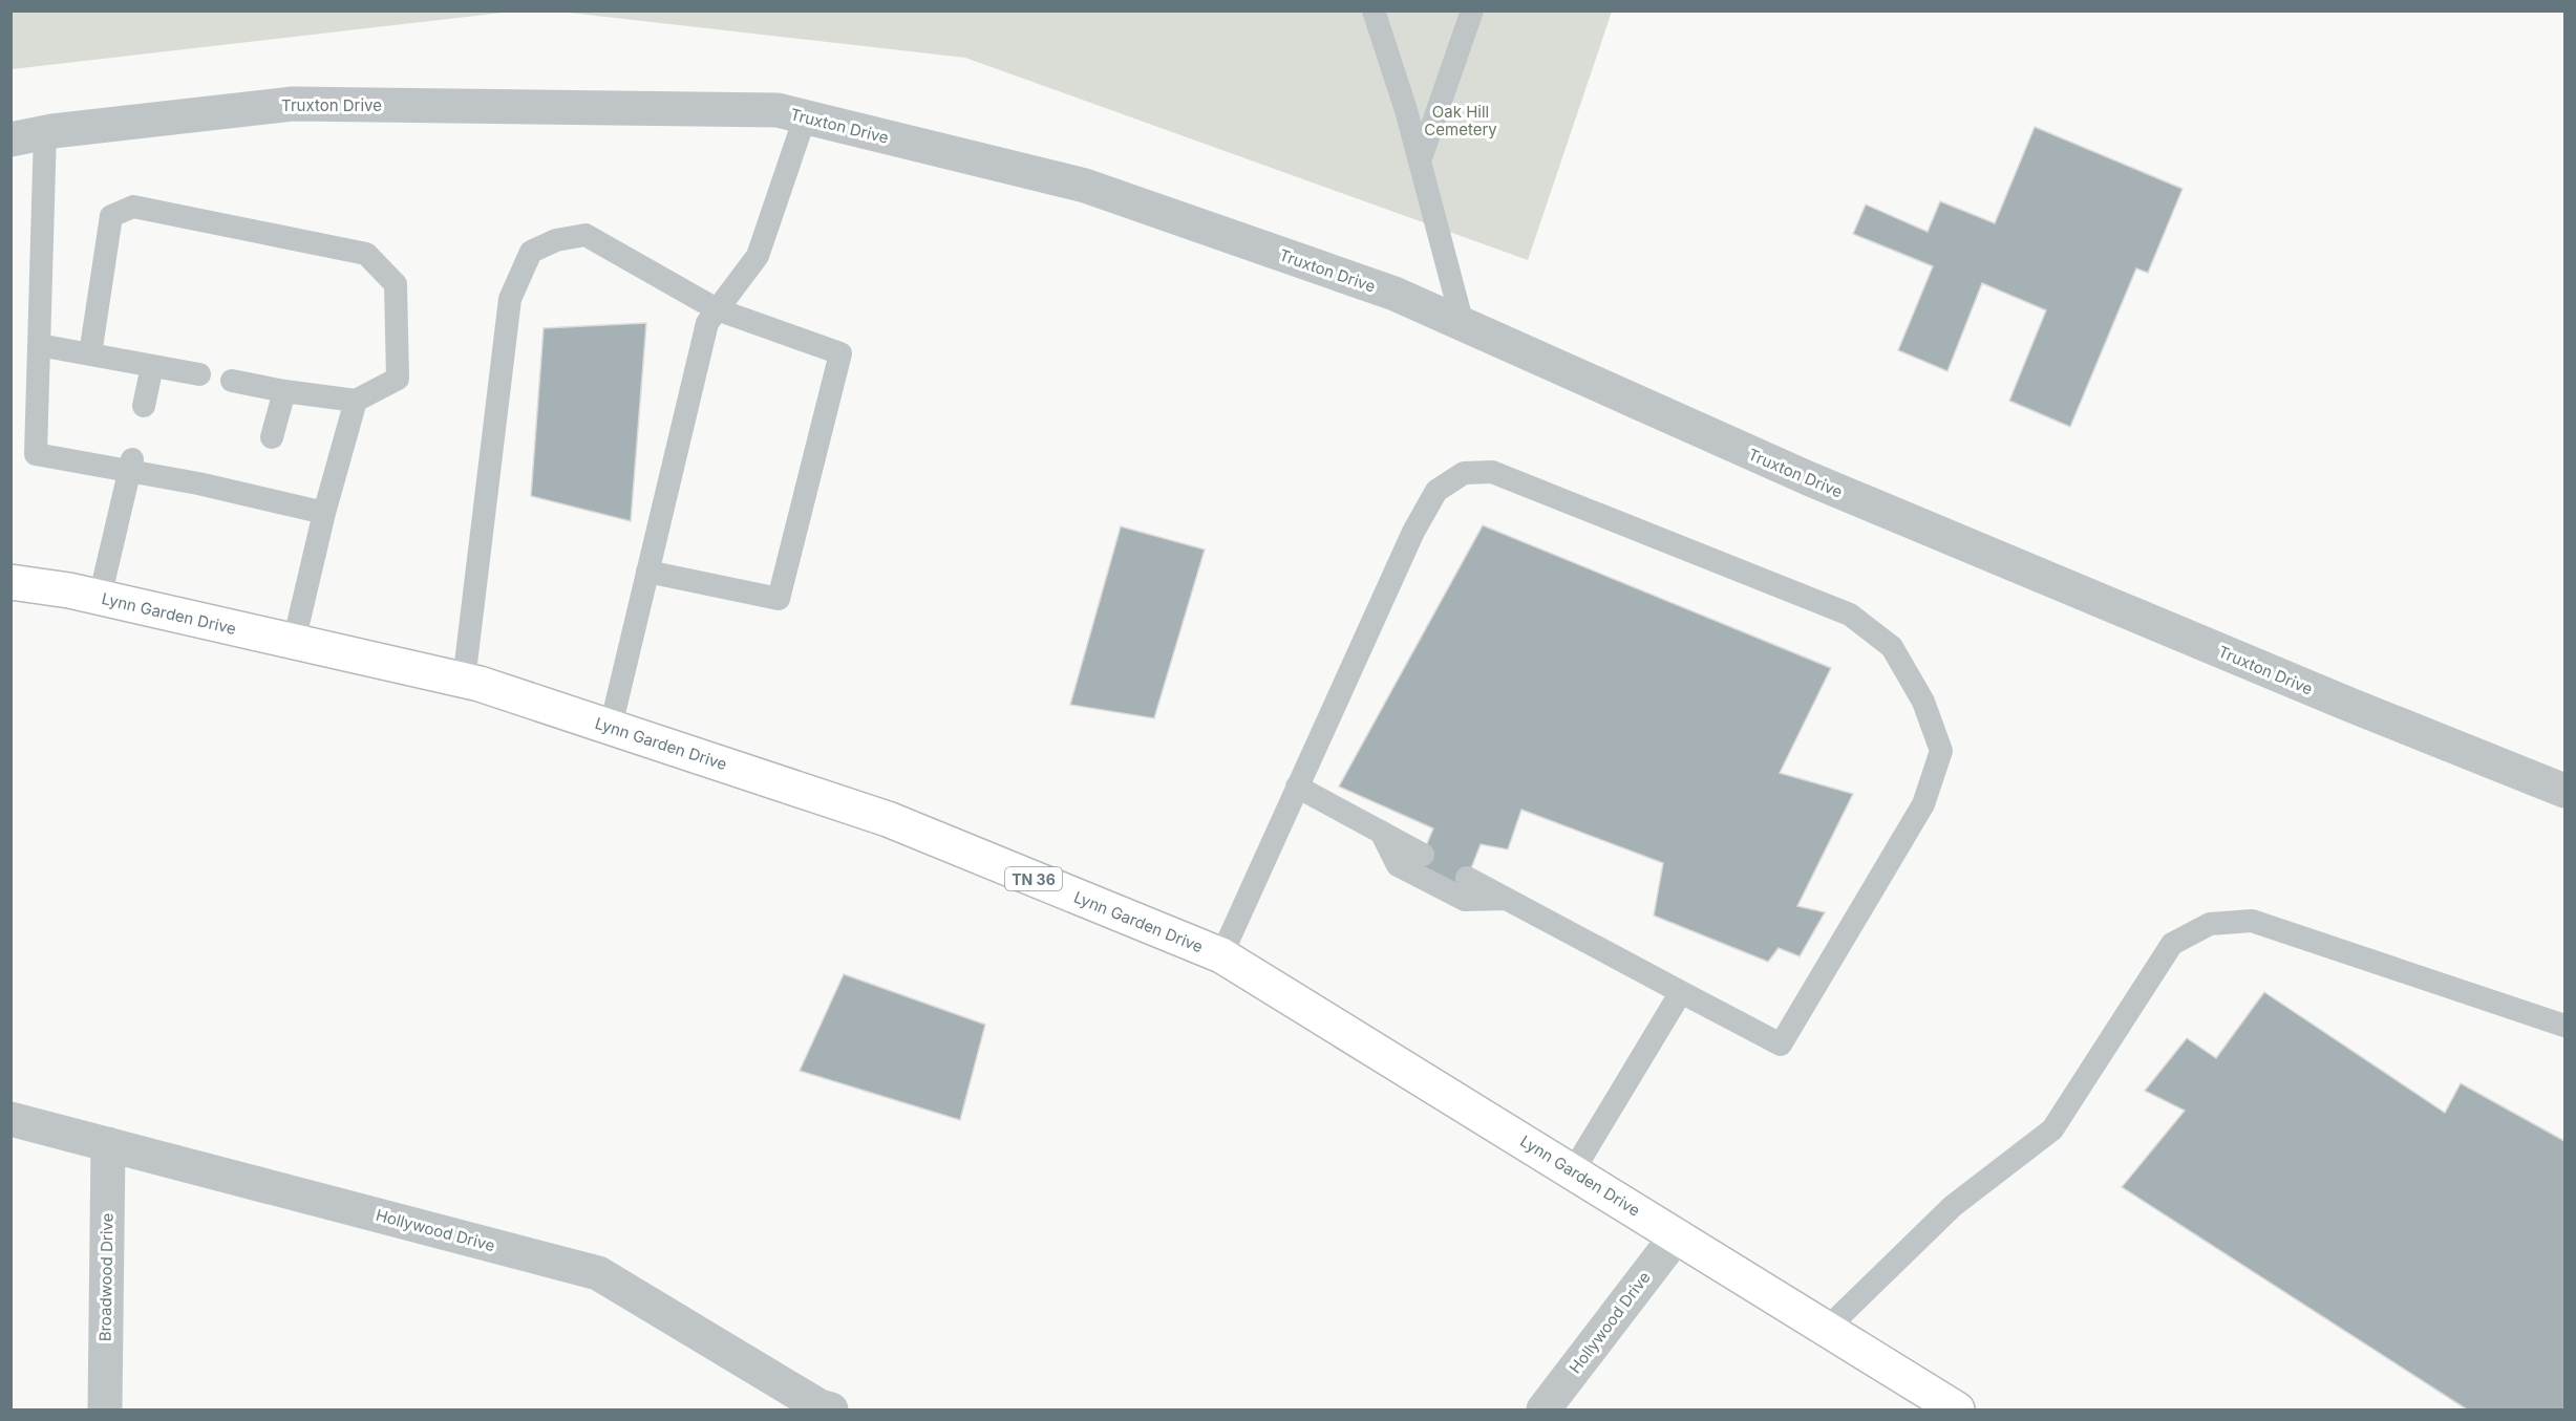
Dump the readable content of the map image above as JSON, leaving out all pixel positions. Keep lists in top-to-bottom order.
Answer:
{
  "streets": {
    "main road": ["Lynn Garden Drive", "TN 36"],
    "street": ["Truxton Drive", "Hollywood Drive", "Broadwood Drive"]
  },
  "crossings": [
    ["Lynn Garden Drive", "Hollywood Drive"],
    ["Hollywood Drive", "Broadwood Drive"]
  ],
  "parks": ["Oak Hill Cemetery"]
}
